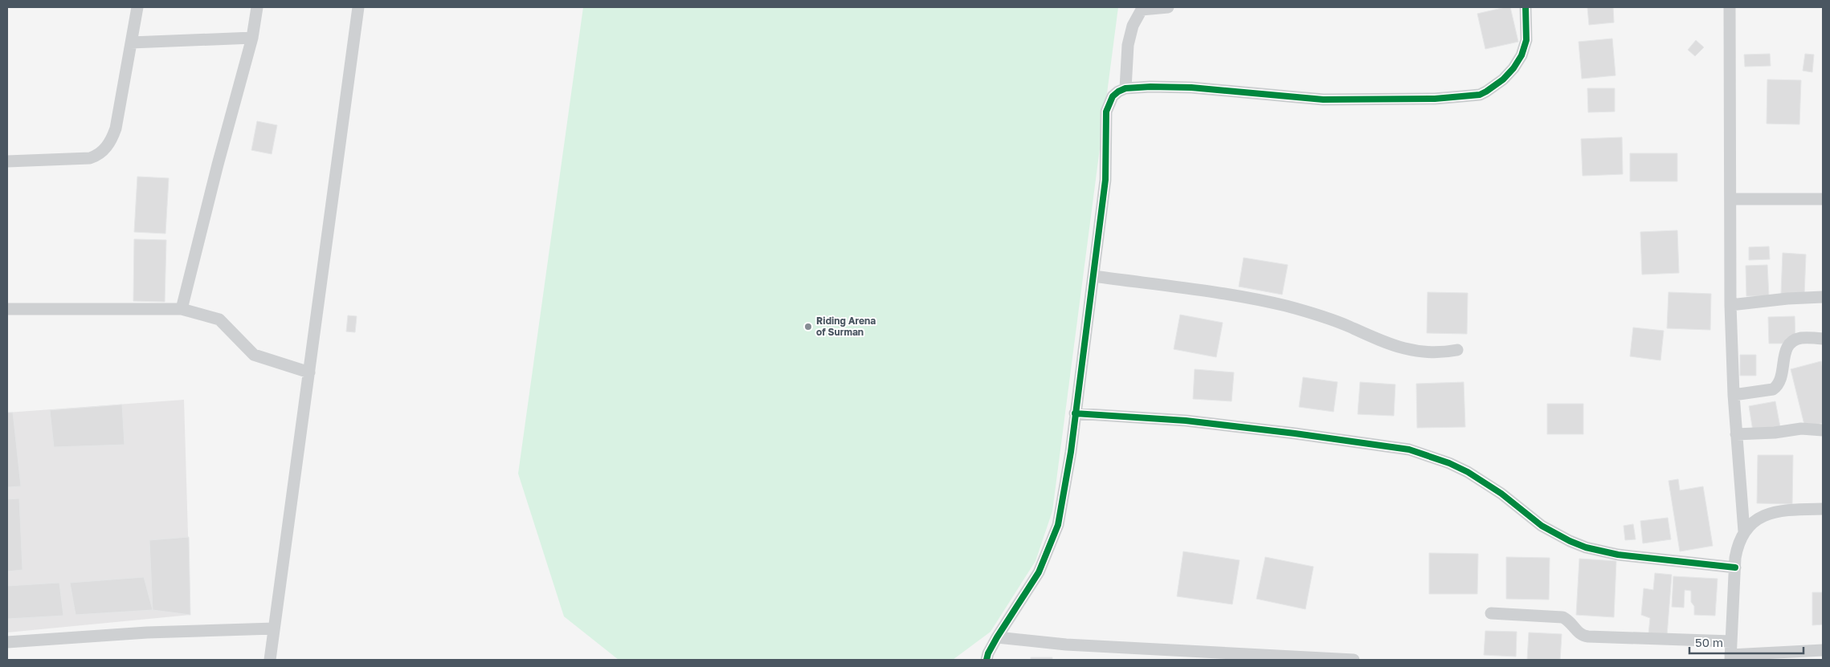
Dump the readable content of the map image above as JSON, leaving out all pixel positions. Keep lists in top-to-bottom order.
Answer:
{
  "places": ["Riding Arena of Surman"],
  "scale_bar": "50 m"
}
